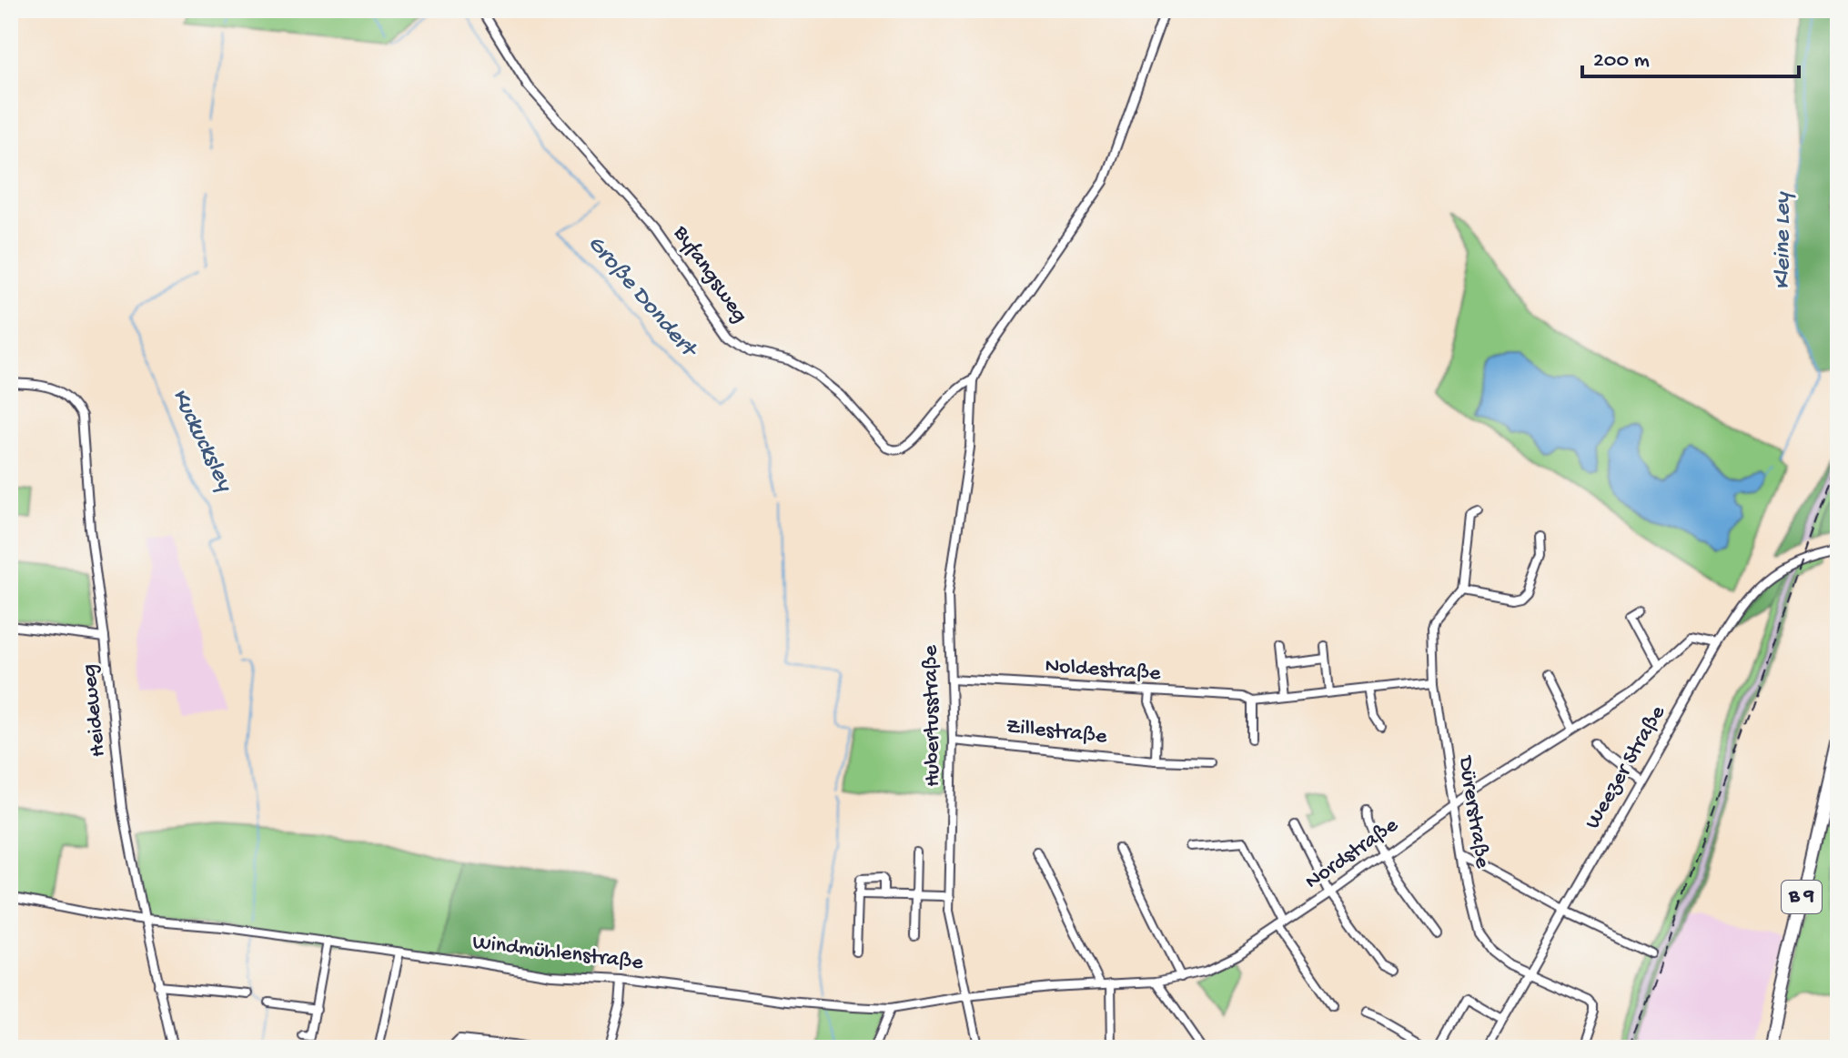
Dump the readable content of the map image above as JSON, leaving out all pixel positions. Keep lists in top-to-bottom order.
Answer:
{
  "streets": {
    "main road": ["B 9"],
    "street": [
      "Byfangsweg",
      "Noldestraße",
      "Heideweg",
      "Hubertusstraße",
      "Zillestraße",
      "Weezer Straße",
      "Dürerstraße",
      "Nordstraße",
      "Windmühlenstraße"
    ]
  },
  "crossings": [
    ["Byfangsweg", "Hubertusstraße"],
    ["Noldestraße", "Hubertusstraße"],
    ["Noldestraße", "Dürerstraße"],
    ["Heideweg", "Windmühlenstraße"],
    ["Hubertusstraße", "Zillestraße"],
    ["Hubertusstraße", "Nordstraße"],
    ["Hubertusstraße", "Windmühlenstraße"],
    ["Weezer Straße", "Dürerstraße"],
    ["Weezer Straße", "Nordstraße"],
    ["Dürerstraße", "Nordstraße"],
    ["Nordstraße", "Windmühlenstraße"]
  ],
  "water": ["Kleine Ley", "Große Dondert", "Kuckucksley"],
  "scale_bar": "200 m"
}
